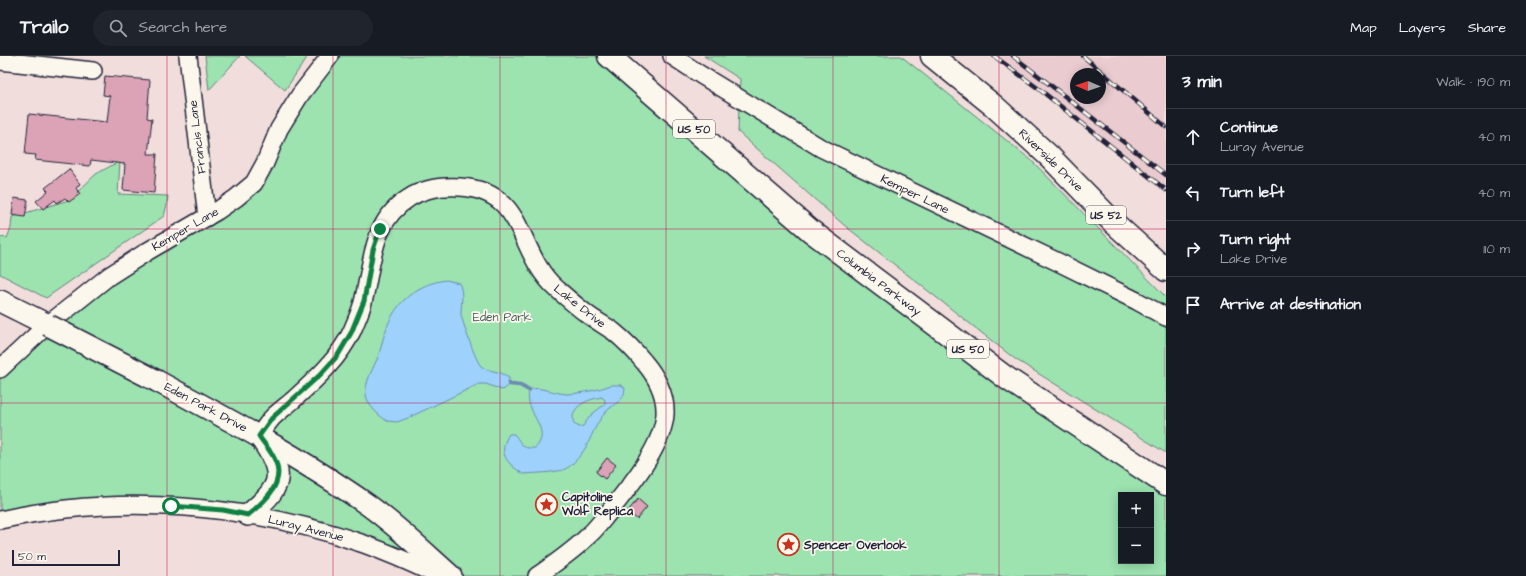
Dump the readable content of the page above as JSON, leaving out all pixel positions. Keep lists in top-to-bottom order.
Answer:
{
  "streets": {
    "main road": [
      "US 50",
      "Riverside Drive",
      "US 52",
      "Columbia Parkway"
    ],
    "street": [
      "Francis Lane",
      "Kemper Lane",
      "Lake Drive",
      "Eden Park Drive",
      "Luray Avenue"
    ]
  },
  "crossings": [
    ["Francis Lane", "Kemper Lane"],
    ["Lake Drive", "Eden Park Drive"]
  ],
  "parks": ["Eden Park"],
  "places": {
    "place": ["Capitoline Wolf Replica", "Spencer Overlook"]
  },
  "scale_bar": "50 m",
  "north": "left",
  "page": {
    "header": "Trailo",
    "search": "Search here",
    "nav": ["Map", "Layers", "Share"],
    "heading": ["3 min", "Walk · 190 m"],
    "list": [
      ["Continue", "Luray Avenue", "40 m"],
      ["Turn left", "40 m"],
      ["Turn right", "Lake Drive", "110 m"],
      "Arrive at destination"
    ],
    "map_buttons": ["+", "−"],
    "scale": "50 m"
  }
}
